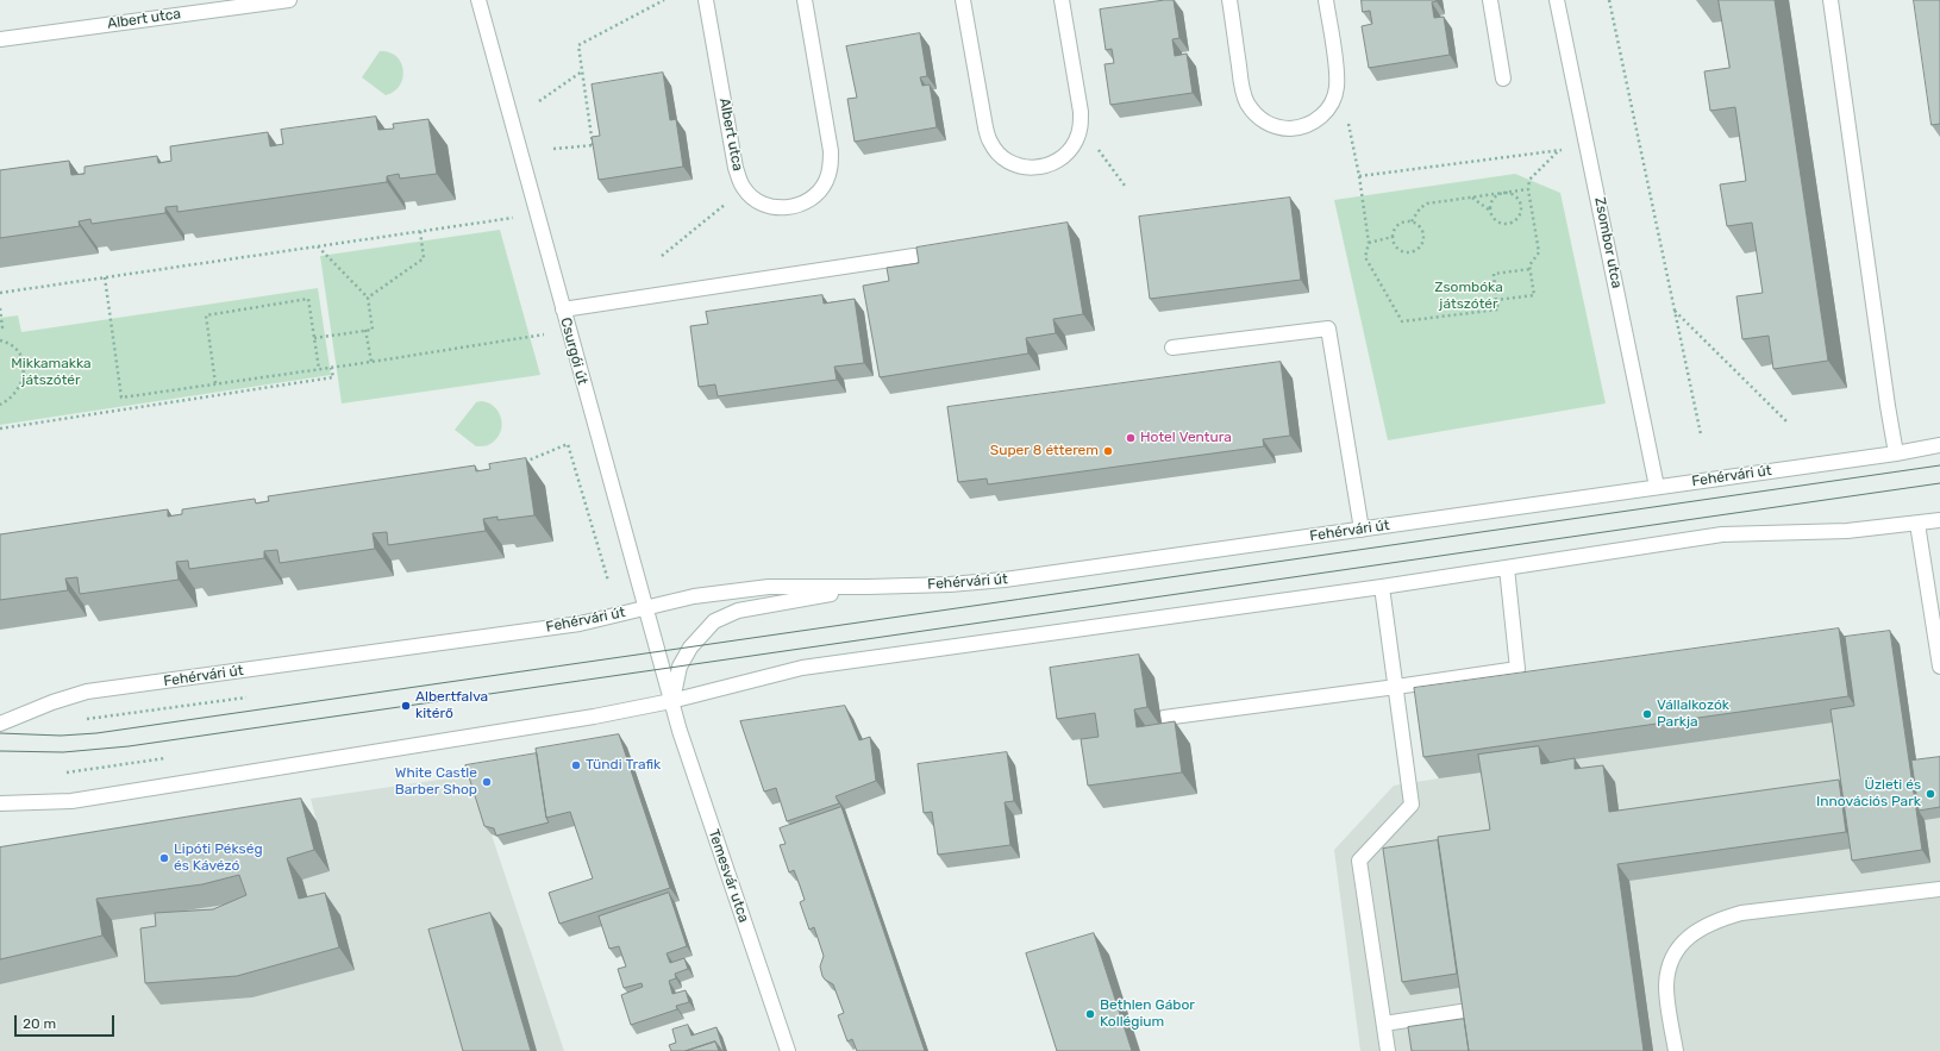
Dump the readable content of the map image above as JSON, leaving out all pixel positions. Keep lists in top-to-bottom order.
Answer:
{
  "streets": {
    "street": [
      "Albert utca",
      "Zsombor utca",
      "Csurgói út",
      "Fehérvári út",
      "Temesvár utca"
    ]
  },
  "crossings": [
    ["Zsombor utca", "Fehérvári út"],
    ["Csurgói út", "Fehérvári út"],
    ["Csurgói út", "Temesvár utca"]
  ],
  "parks": ["Zsombóka játszótér", "Mikkamakka játszótér"],
  "places": [
    "Hotel Ventura",
    "Super 8 étterem",
    "Albertfalva kitérő",
    "Vállalkozók Parkja",
    "Tündi Trafik",
    "White Castle Barber Shop",
    "Üzleti és Innovációs Park",
    "Lipóti Pékség és Kávézó",
    "Bethlen Gábor Kollégium"
  ],
  "scale_bar": "20 m"
}
